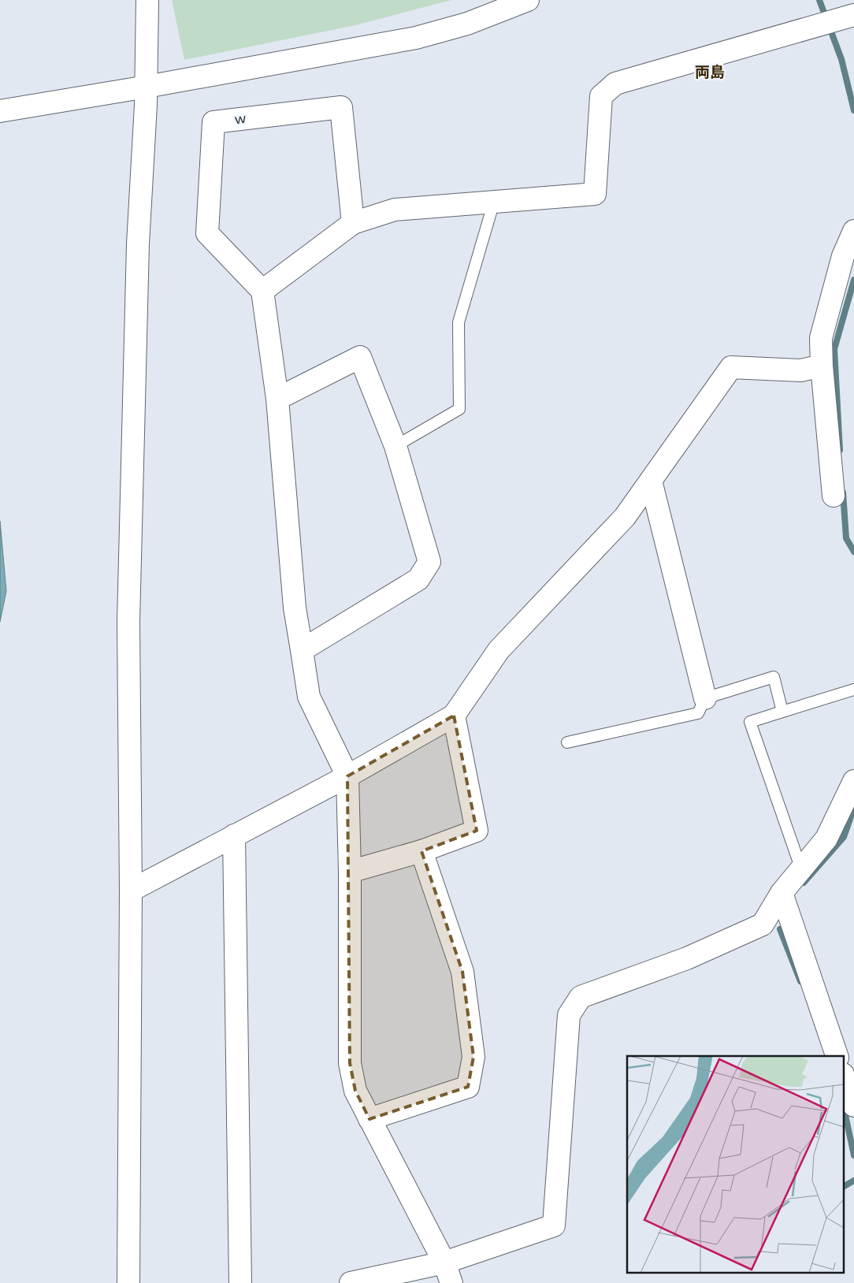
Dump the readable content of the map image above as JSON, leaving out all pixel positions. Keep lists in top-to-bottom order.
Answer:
{
  "streets": {
    "street": ["ｗ"]
  },
  "districts": ["両島"]
}
